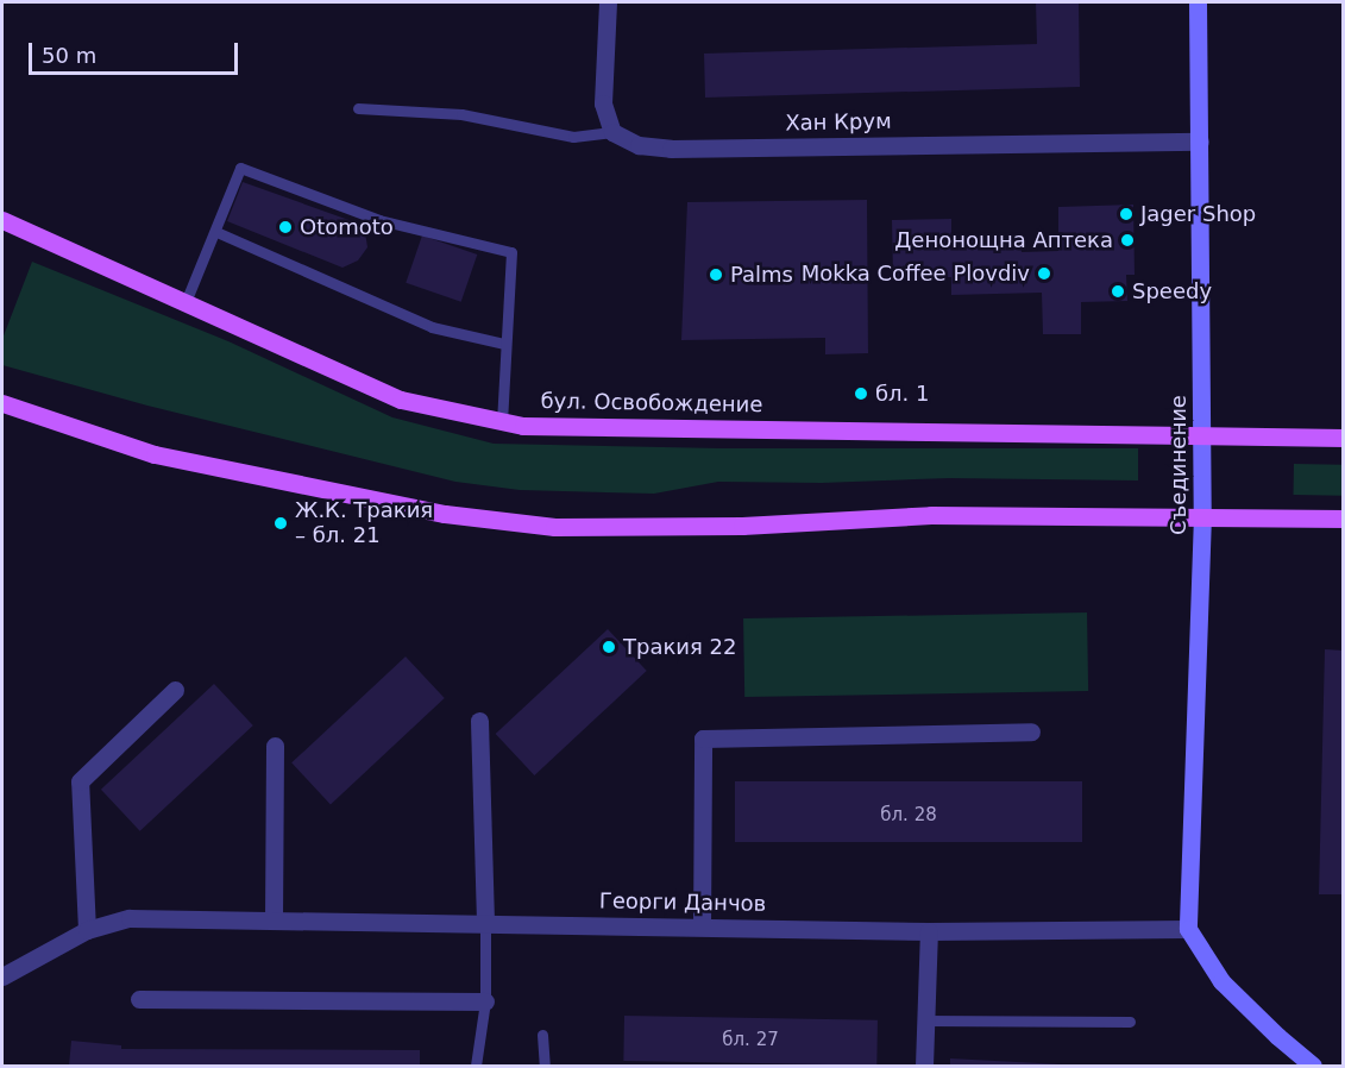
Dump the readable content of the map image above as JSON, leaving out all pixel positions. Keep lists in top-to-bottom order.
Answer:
{
  "streets": {
    "main road": ["бул. Освобождение"],
    "street": ["Хан Крум", "Съединение", "Георги Данчов"]
  },
  "crossings": [
    ["Хан Крум", "Съединение"],
    ["бул. Освобождение", "Съединение"],
    ["Съединение", "Георги Данчов"]
  ],
  "places": [
    "Jager Shop",
    "Otomoto",
    "Денонощна Аптека",
    "Mokka Coffee Plovdiv",
    "Palms",
    "Speedy",
    "бл. 1",
    "Ж.К. Тракия – бл. 21",
    "Тракия 22"
  ],
  "house_numbers": ["бл. 28", "бл. 27"],
  "scale_bar": "50 m"
}
